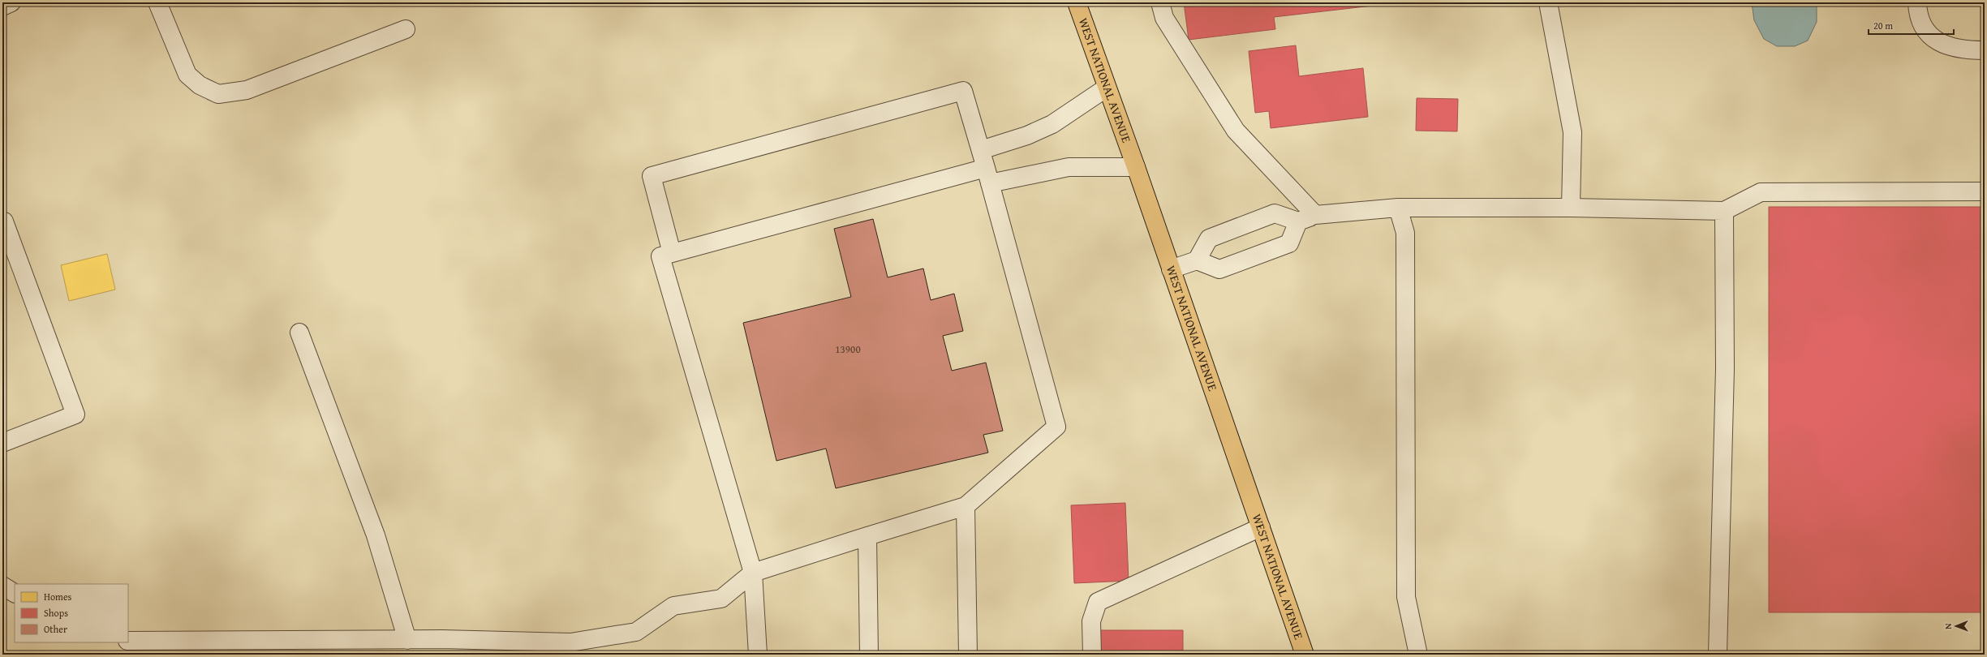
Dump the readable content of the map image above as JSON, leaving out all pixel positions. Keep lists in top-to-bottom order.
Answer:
{
  "streets": {
    "main road": ["WEST NATIONAL AVENUE"]
  },
  "house_numbers": ["13900"],
  "legend": ["Homes", "Shops", "Other"],
  "scale_bar": "20 m",
  "north": "left"
}
